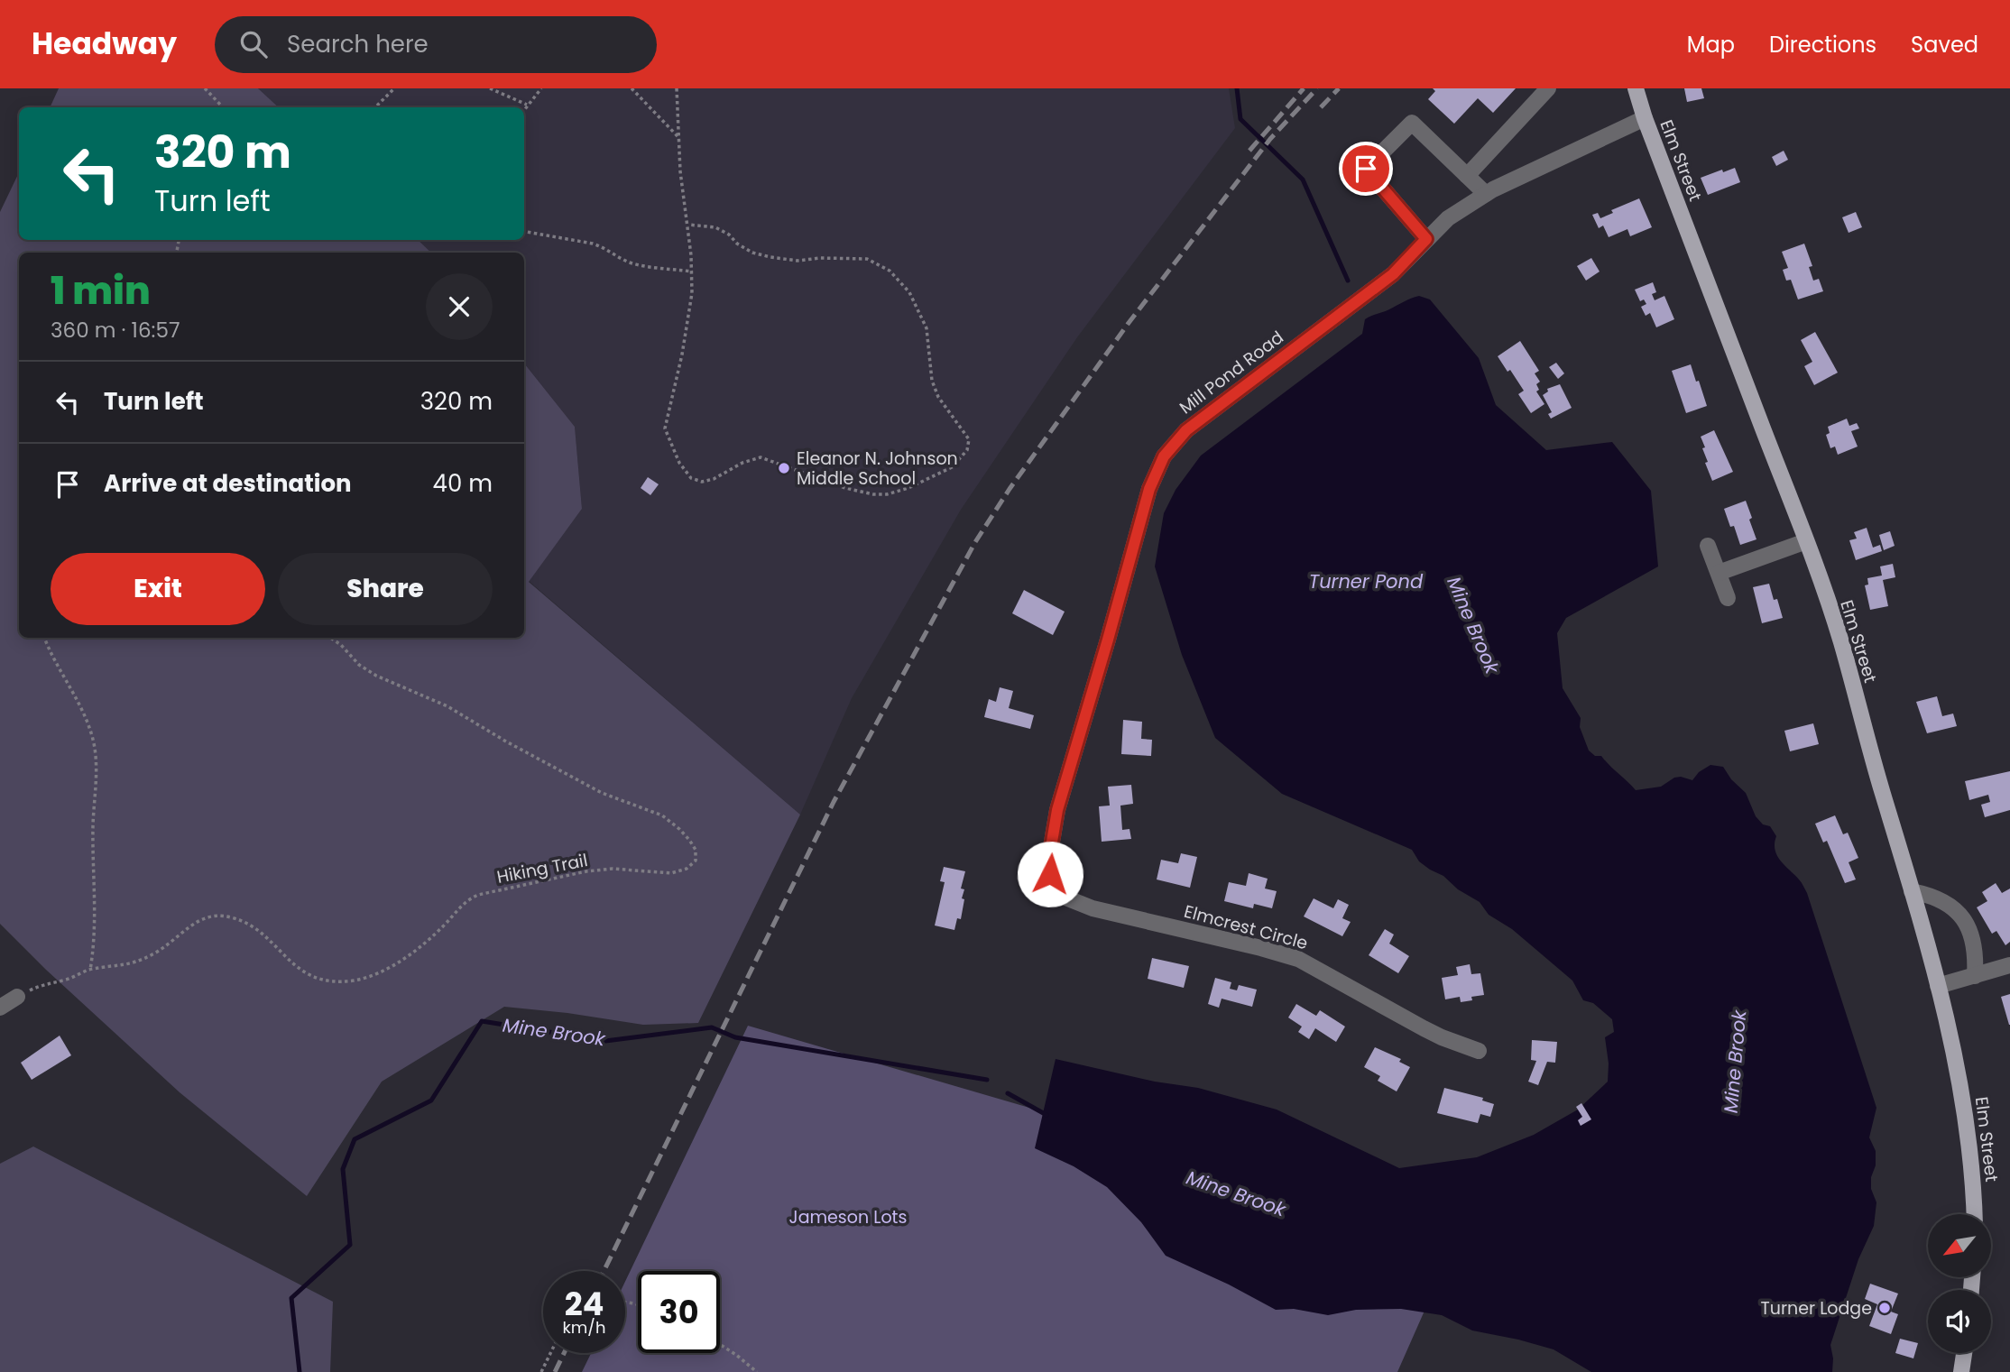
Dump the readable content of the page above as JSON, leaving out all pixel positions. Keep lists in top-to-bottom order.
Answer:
{
  "streets": {
    "main road": ["Elm Street"],
    "street": ["Mill Pond Road", "Elmcrest Circle"],
    "path": ["Hiking Trail"]
  },
  "crossings": [
    ["Elm Street", "Mill Pond Road"],
    ["Mill Pond Road", "Elmcrest Circle"]
  ],
  "water": ["Turner Pond", "Mine Brook"],
  "parks": ["Jameson Lots"],
  "places": ["Eleanor N. Johnson Middle School", "Turner Lodge"],
  "north": "bottom left",
  "page": {
    "header": "Headway",
    "search": "Search here",
    "nav": ["Map", "Directions", "Saved"],
    "turn": ["320 m", "Turn left"],
    "heading": ["1 min", "360 m · 16:57"],
    "list": [
      {
        "name": "Turn left",
        "value": "320 m"
      },
      {
        "name": "Arrive at destination",
        "value": "40 m"
      }
    ],
    "buttons": ["Exit", "Share"],
    "speed": "24 km/h",
    "limit": "30"
  }
}
